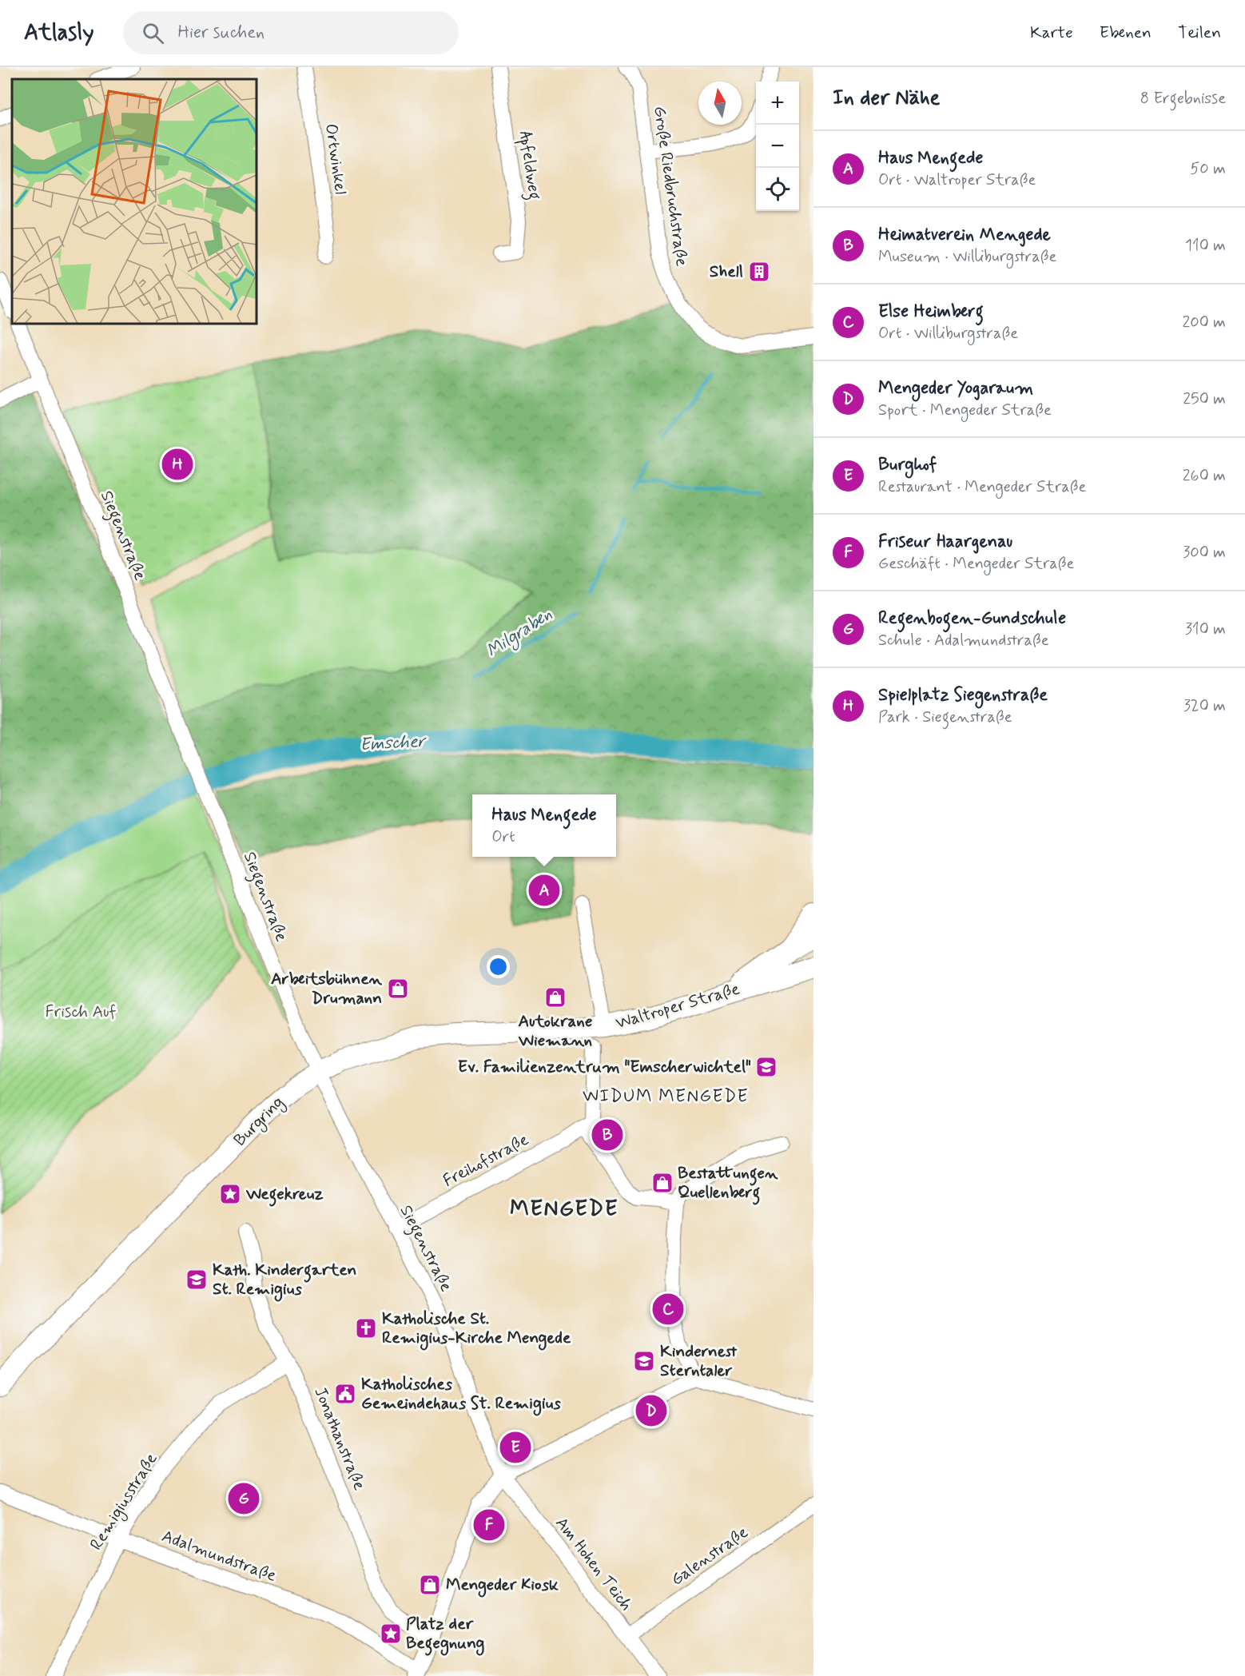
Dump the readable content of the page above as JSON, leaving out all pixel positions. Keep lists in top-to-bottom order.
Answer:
{
  "streets": {
    "main road": ["Waltroper Straße", "Burgring"],
    "street": [
      "Ortwinkel",
      "Apfeldweg",
      "Große Riedbruchstraße",
      "Siegenstraße",
      "Freihofstraße",
      "Jonathanstraße",
      "Remigiusstraße",
      "Adalmundstraße",
      "Galenstraße",
      "Am Hohen Teich"
    ]
  },
  "crossings": [
    ["Siegenstraße", "Burgring"],
    ["Siegenstraße", "Freihofstraße"],
    ["Siegenstraße", "Am Hohen Teich"],
    ["Waltroper Straße", "Burgring"],
    ["Jonathanstraße", "Remigiusstraße"],
    ["Remigiusstraße", "Adalmundstraße"],
    ["Galenstraße", "Am Hohen Teich"]
  ],
  "districts": ["WIDUM MENGEDE", "MENGEDE"],
  "water": ["Milgraben", "Emscher"],
  "parks": ["Frisch Auf"],
  "places": {
    "building": ["Shell"],
    "shop": [
      "Arbeitsbühnen Drumann",
      "Autokrane Wiemann",
      "Bestattungen Quellenberg",
      "Mengeder Kiosk"
    ],
    "school or university": ["Ev. Familienzentrum \"Emscherwichtel\"", "Kath. Kindergarten St. Remigius", "Kindernest Sterntaler"],
    "place": ["Wegekreuz", "Platz der Begegnung"],
    "church": ["Katholische St. Remigius-Kirche Mengede"],
    "public building": ["Katholisches Gemeindehaus St. Remigius"]
  },
  "north": "top",
  "page": {
    "header": "Atlasly",
    "search": "Hier suchen",
    "nav": ["Karte", "Ebenen", "Teilen"],
    "heading": ["In der Nähe", "8 Ergebnisse"],
    "map_buttons": ["+", "−"],
    "list": [
      {
        "mark": "A",
        "name": "Haus Mengede",
        "note": "Ort · Waltroper Straße",
        "value": "50 m"
      },
      {
        "mark": "B",
        "name": "Heimatverein Mengede",
        "note": "Museum · Williburgstraße",
        "value": "110 m"
      },
      {
        "mark": "C",
        "name": "Else Heimberg",
        "note": "Ort · Williburgstraße",
        "value": "200 m"
      },
      {
        "mark": "D",
        "name": "Mengeder Yogaraum",
        "note": "Sport · Mengeder Straße",
        "value": "250 m"
      },
      {
        "mark": "E",
        "name": "Burghof",
        "note": "Restaurant · Mengeder Straße",
        "value": "260 m"
      },
      {
        "mark": "F",
        "name": "Friseur Haargenau",
        "note": "Geschäft · Mengeder Straße",
        "value": "300 m"
      },
      {
        "mark": "G",
        "name": "Regenbogen-Gundschule",
        "note": "Schule · Adalmundstraße",
        "value": "310 m"
      },
      {
        "mark": "H",
        "name": "Spielplatz Siegenstraße",
        "note": "Park · Siegenstraße",
        "value": "320 m"
      }
    ],
    "pins": [
      "H",
      "A",
      "B",
      "C",
      "D",
      "E",
      "G",
      "F"
    ],
    "popup": ["Haus Mengede", "Ort"]
  }
}
